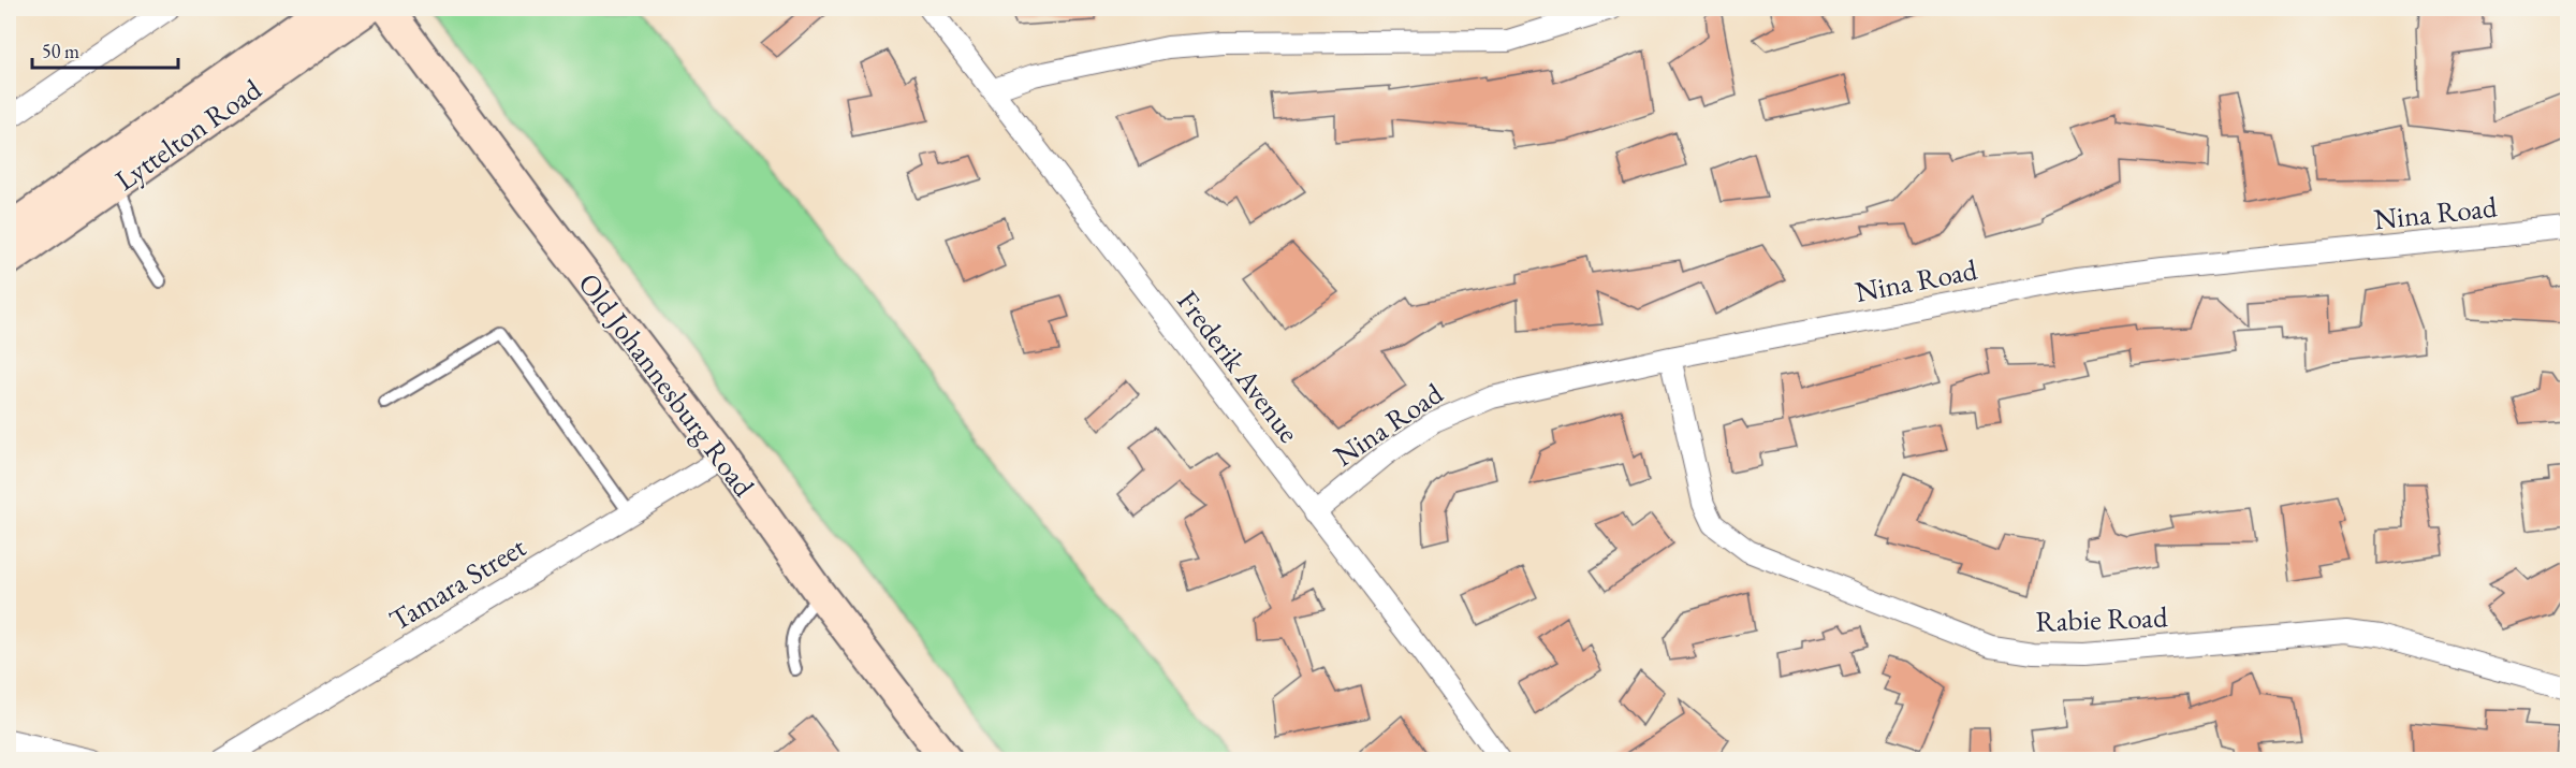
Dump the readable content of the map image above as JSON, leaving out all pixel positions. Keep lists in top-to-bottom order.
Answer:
{
  "streets": {
    "main road": ["Lyttelton Road", "Old Johannesburg Road"],
    "street": [
      "Nina Road",
      "Frederik Avenue",
      "Tamara Street",
      "Rabie Road"
    ]
  },
  "crossings": [
    ["Nina Road", "Frederik Avenue"],
    ["Nina Road", "Rabie Road"],
    ["Old Johannesburg Road", "Tamara Street"]
  ],
  "scale_bar": "50 m"
}
